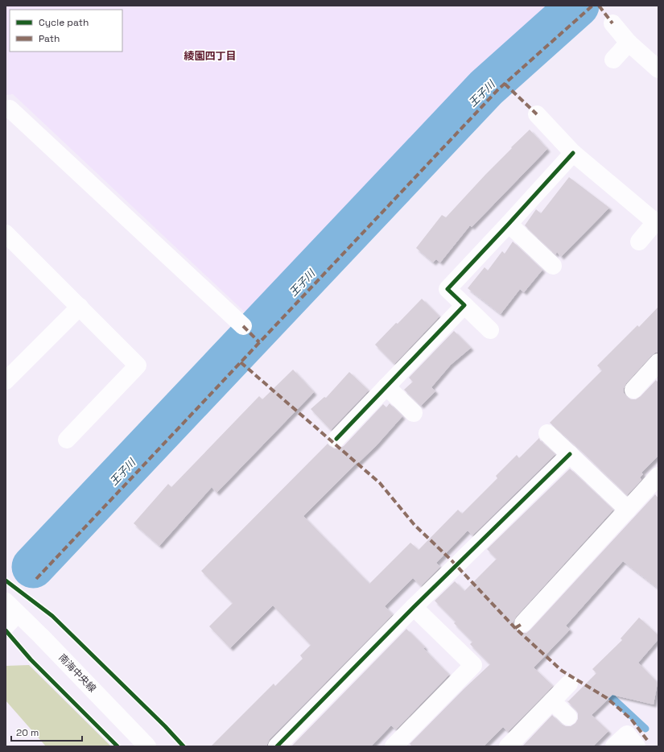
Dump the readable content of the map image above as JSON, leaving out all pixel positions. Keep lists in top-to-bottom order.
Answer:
{
  "streets": {
    "street": ["南海中央線"]
  },
  "districts": ["綾園四丁目"],
  "water": ["王子川"],
  "legend": ["Cycle path", "Path"],
  "scale_bar": "20 m"
}
